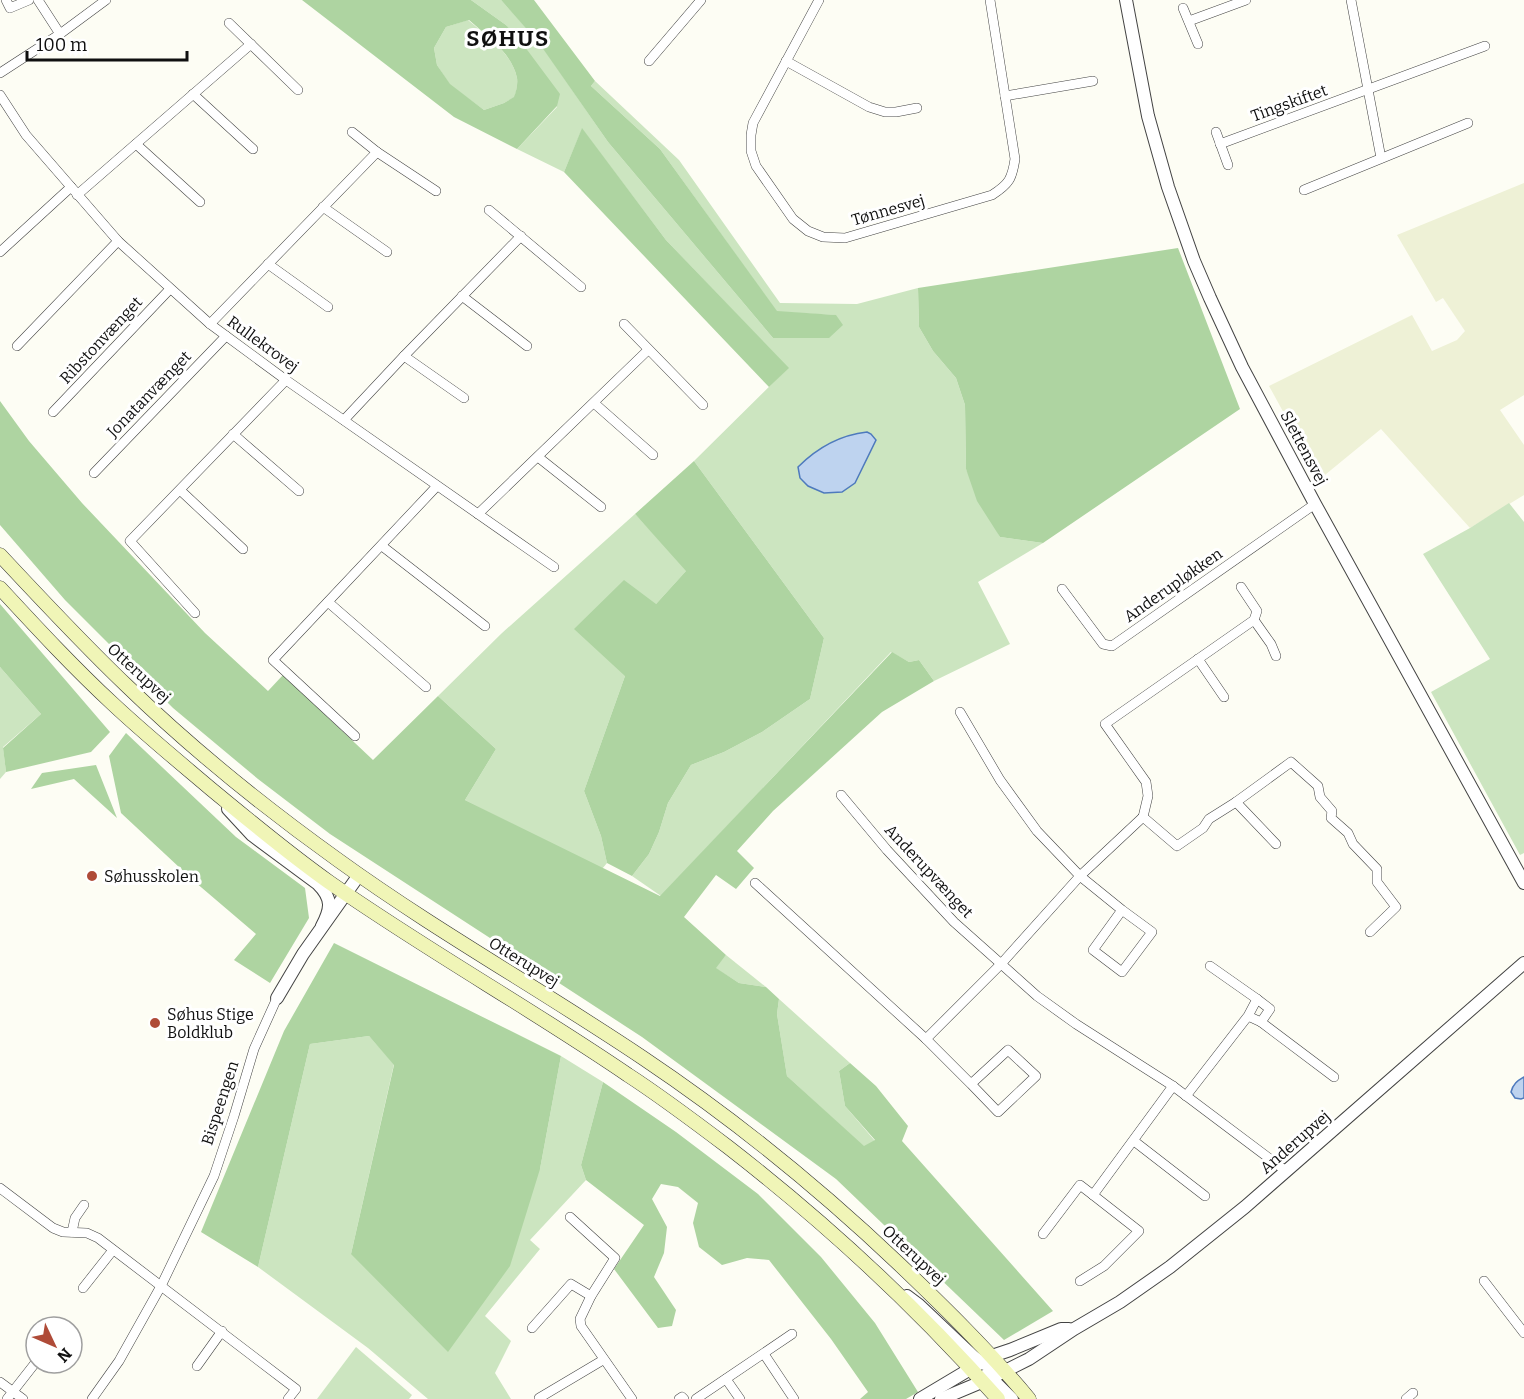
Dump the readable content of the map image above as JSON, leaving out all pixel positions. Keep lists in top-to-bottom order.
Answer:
{
  "streets": {
    "main road": ["Otterupvej"],
    "street": [
      "Tingskiftet",
      "Tønnesvej",
      "Ribstonvænget",
      "Rullekrovej",
      "Jonatanvænget",
      "Slettensvej",
      "Anderupløkken",
      "Anderupvænget",
      "Bispeengen",
      "Anderupvej"
    ]
  },
  "crossings": [
    ["Ribstonvænget", "Rullekrovej"],
    ["Rullekrovej", "Jonatanvænget"],
    ["Slettensvej", "Anderupløkken"],
    ["Otterupvej", "Bispeengen"],
    ["Otterupvej", "Anderupvej"],
    ["Anderupvænget", "Anderupvej"]
  ],
  "districts": ["SØHUS"],
  "places": ["Søhusskolen", "Søhus Stige Boldklub"],
  "scale_bar": "100 m",
  "north": "bottom right"
}
